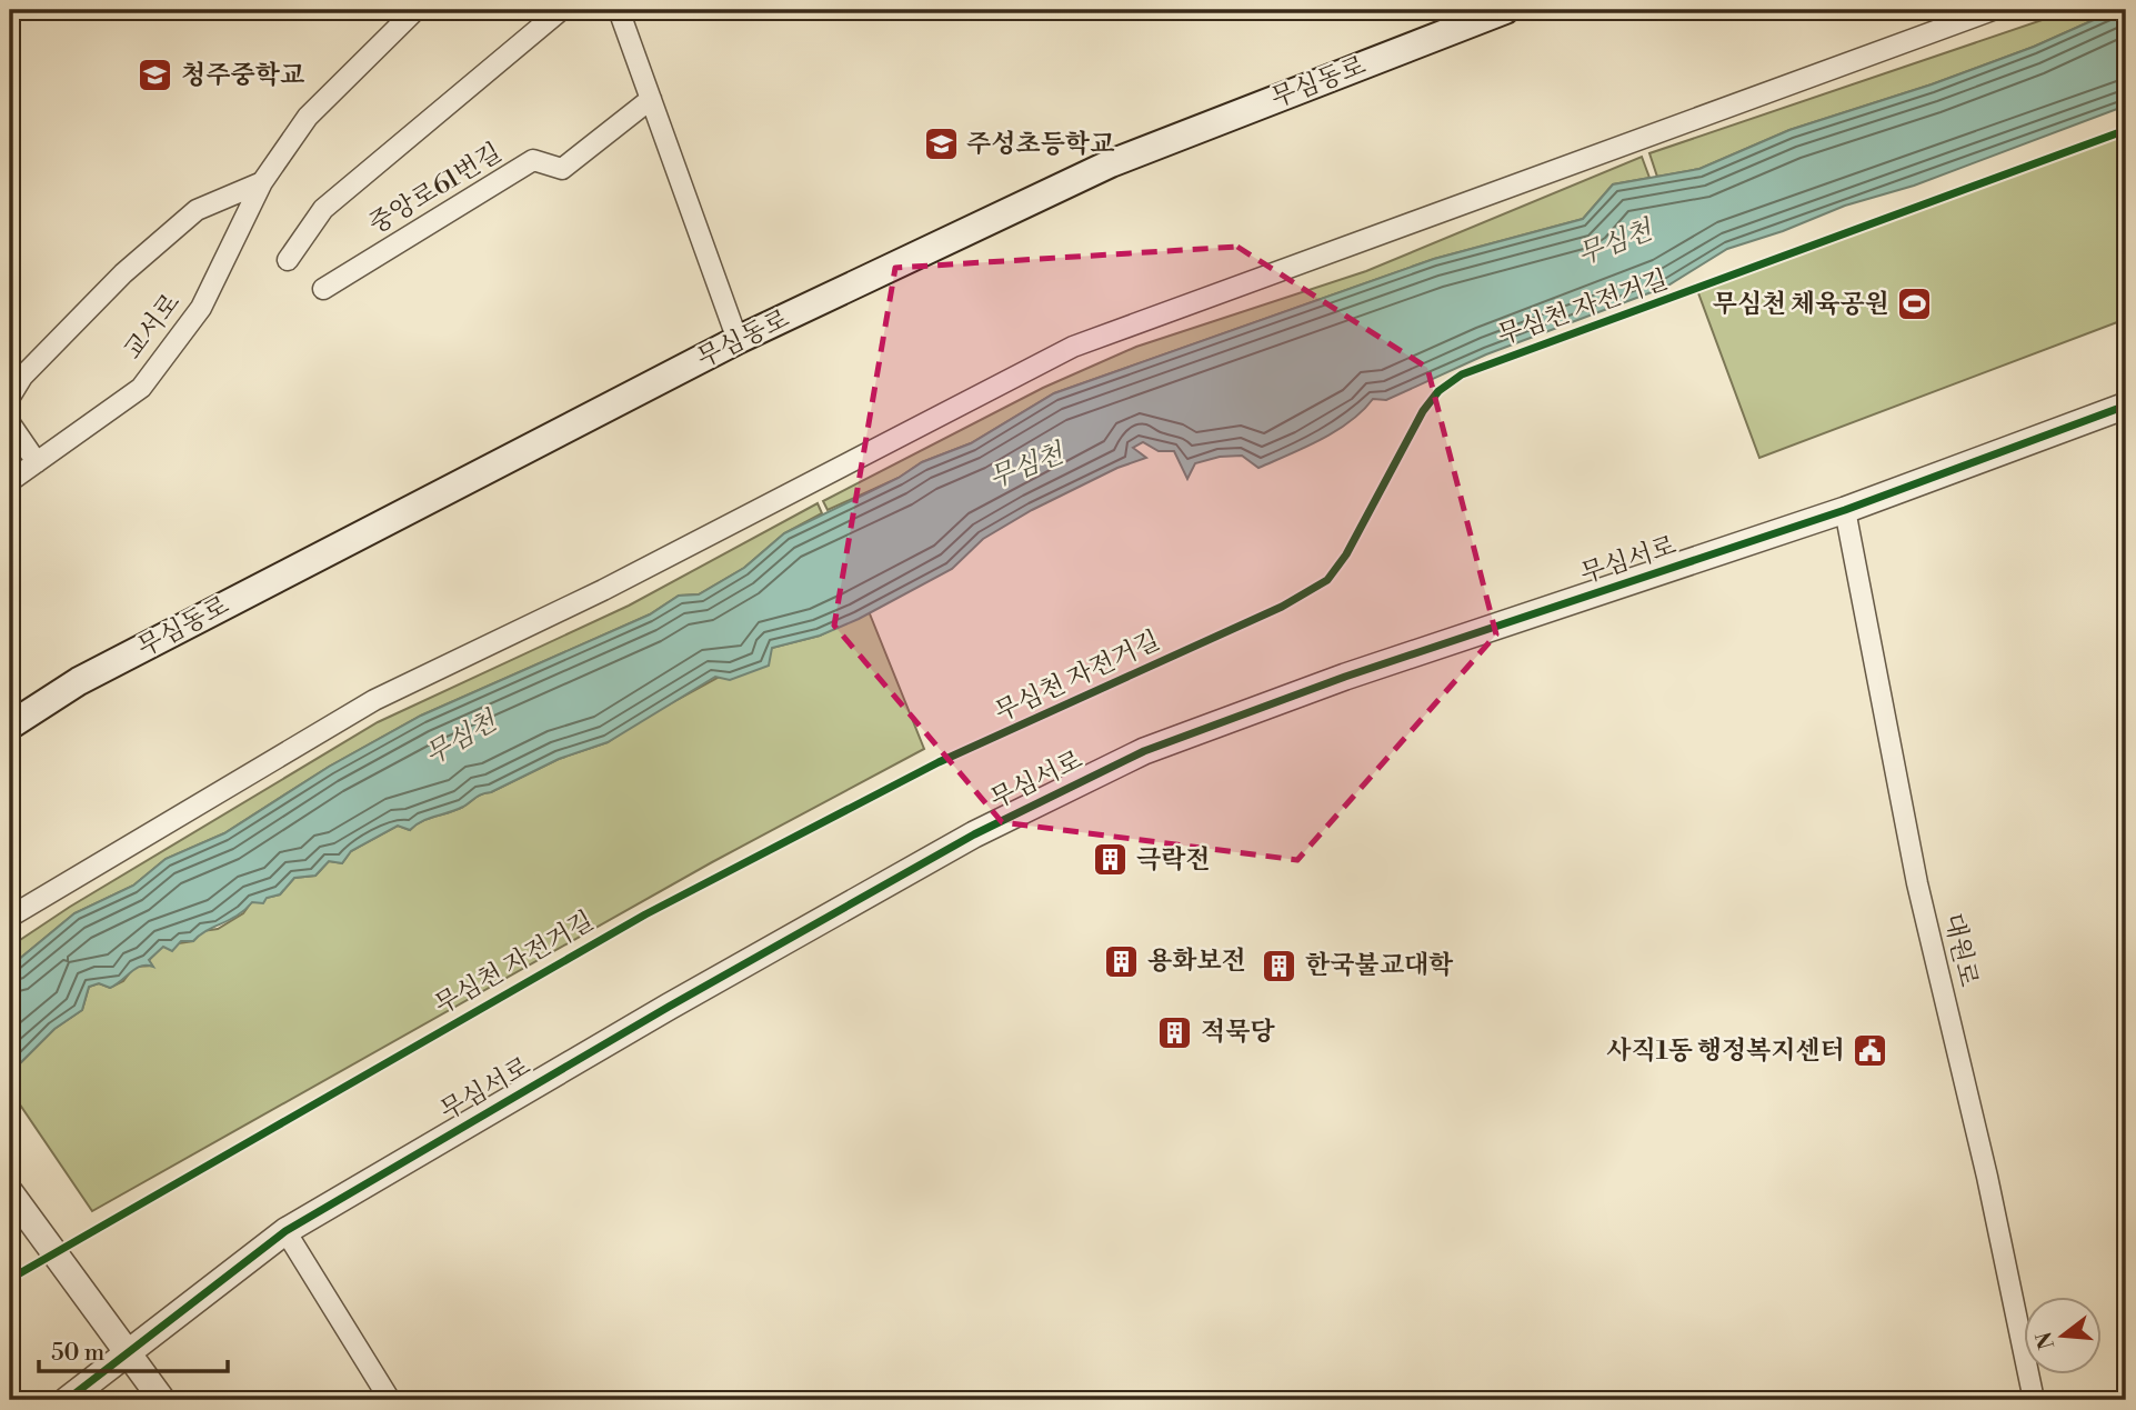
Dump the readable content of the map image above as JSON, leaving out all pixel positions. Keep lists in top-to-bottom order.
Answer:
{
  "streets": {
    "main road": ["무심동로"],
    "street": [
      "중앙로61번길",
      "교서로",
      "무심서로",
      "대원로"
    ],
    "cycle path": ["무심천 자전거길"]
  },
  "crossings": [
    ["무심서로", "대원로"]
  ],
  "water": ["무심천"],
  "places": {
    "school or university": ["청주중학교", "주성초등학교"],
    "sports": ["무심천 체육공원"],
    "building": [
      "극락전",
      "용화보전",
      "한국불교대학",
      "적묵당"
    ],
    "public building": ["사직1동 행정복지센터"]
  },
  "scale_bar": "50 m",
  "north": "left"
}
